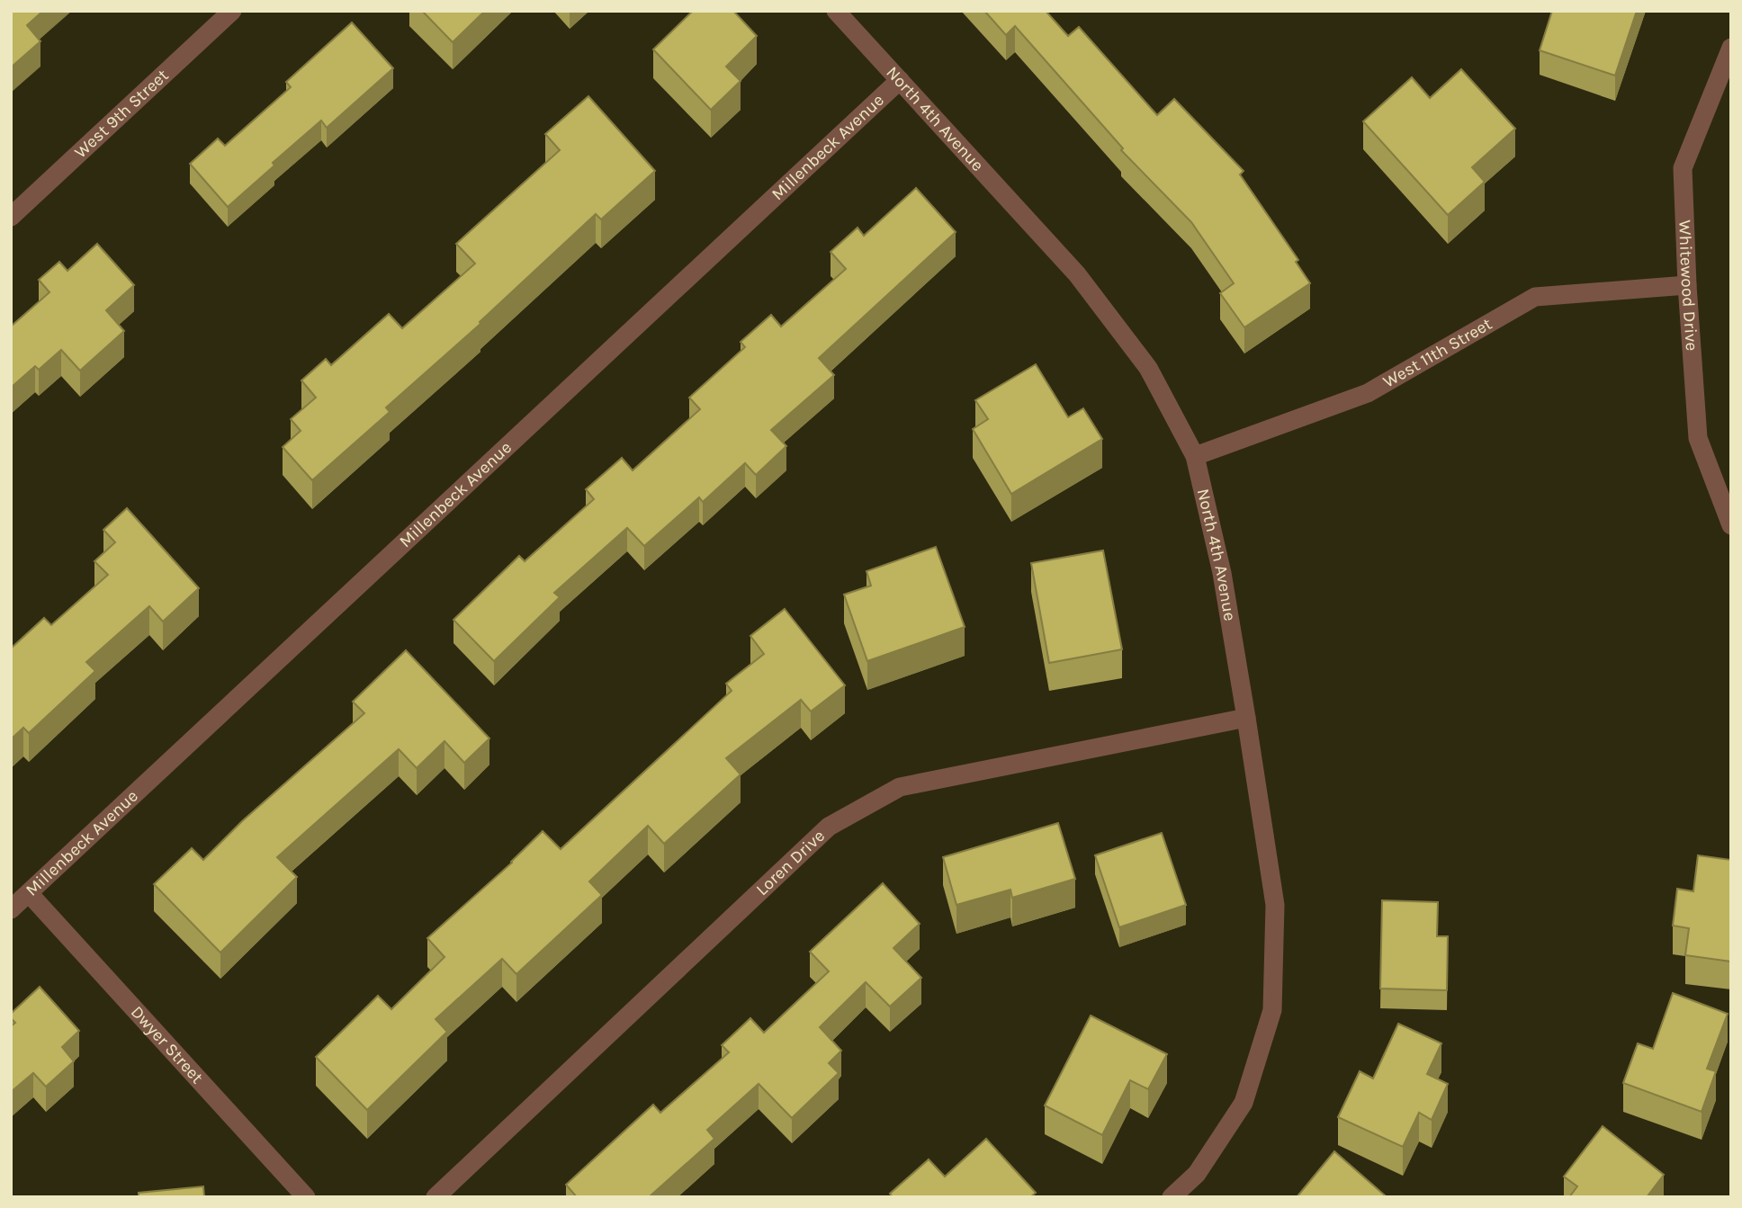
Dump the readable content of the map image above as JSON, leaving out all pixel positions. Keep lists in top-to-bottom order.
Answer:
{
  "streets": {
    "street": [
      "West 9th Street",
      "North 4th Avenue",
      "Millenbeck Avenue",
      "Whitewood Drive",
      "West 11th Street",
      "Loren Drive",
      "Dwyer Street"
    ]
  },
  "crossings": [
    ["North 4th Avenue", "Millenbeck Avenue"],
    ["North 4th Avenue", "West 11th Street"],
    ["North 4th Avenue", "Loren Drive"],
    ["Millenbeck Avenue", "Dwyer Street"],
    ["Whitewood Drive", "West 11th Street"]
  ]
}
